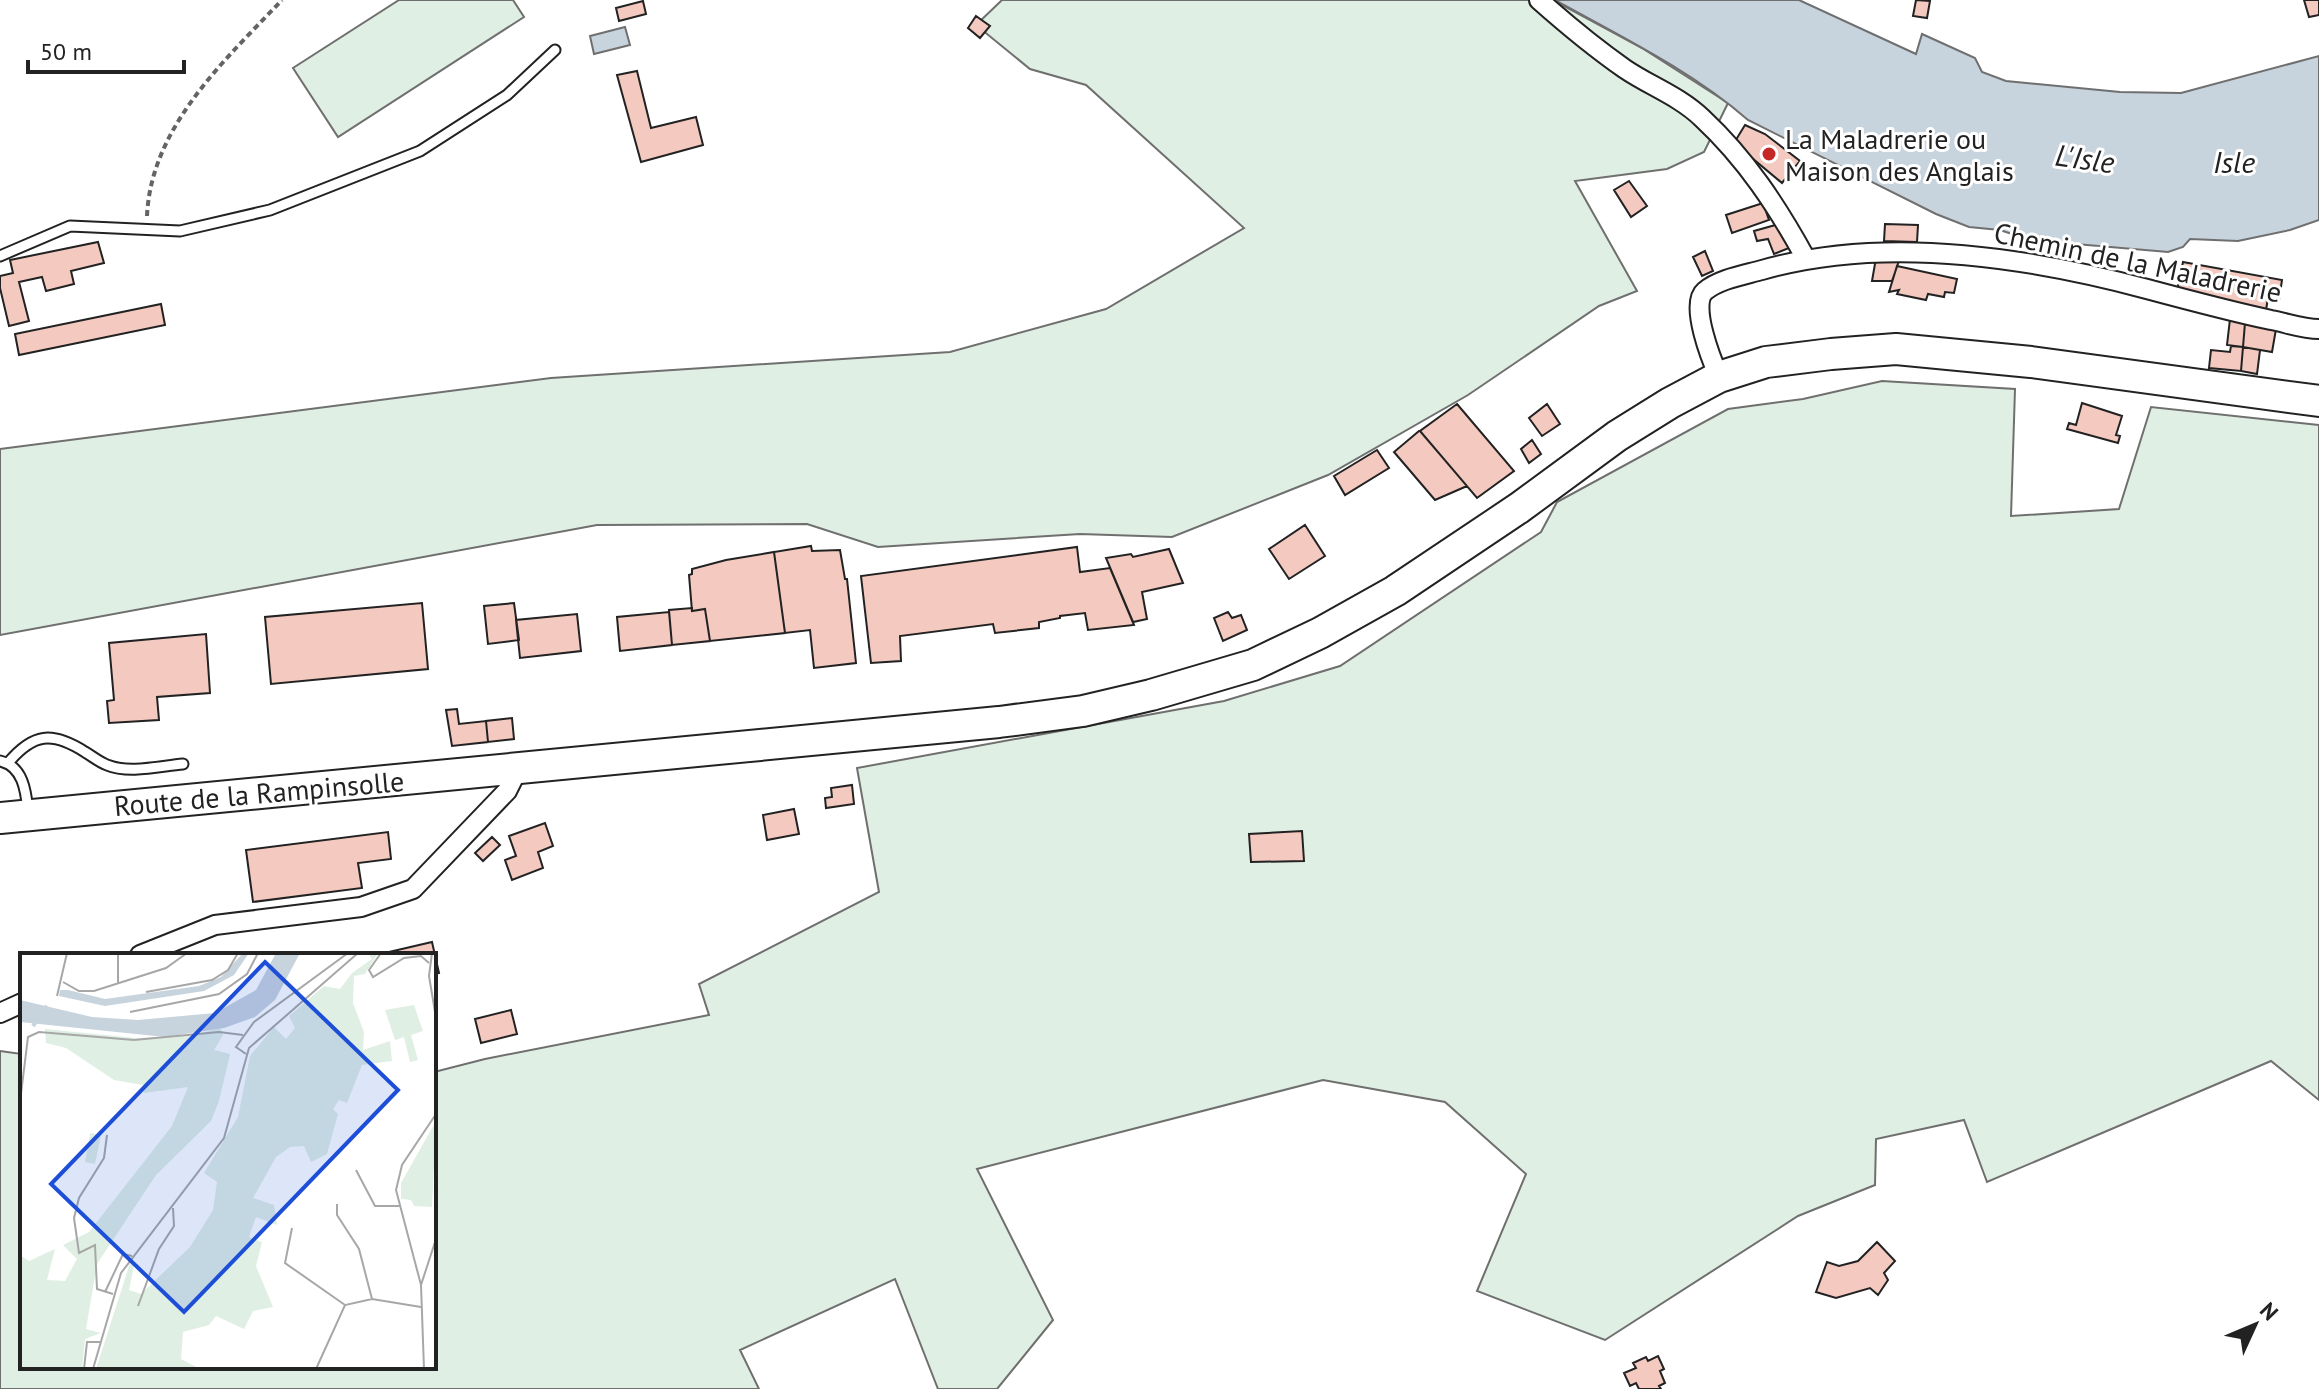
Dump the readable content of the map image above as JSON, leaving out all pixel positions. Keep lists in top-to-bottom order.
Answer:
{
  "streets": {
    "main road": ["Route de la Rampinsolle"],
    "street": ["Chemin de la Maladrerie"]
  },
  "crossings": [
    ["Chemin de la Maladrerie", "Route de la Rampinsolle"]
  ],
  "water": ["L'Isle", "Isle"],
  "places": ["La Maladrerie ou Maison des Anglais"],
  "scale_bar": "50 m",
  "north": "top right"
}
